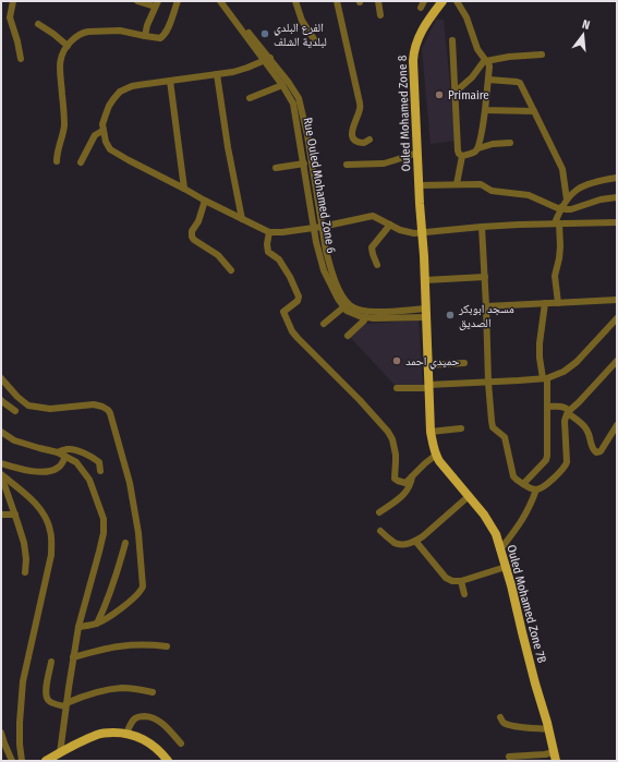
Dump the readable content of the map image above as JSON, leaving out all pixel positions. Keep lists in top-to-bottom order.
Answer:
{
  "streets": {
    "main road": ["Ouled Mohamed Zone 8", "Ouled Mohamed Zone 7B"],
    "street": ["Rue Ouled Mohamed Zone 6"]
  },
  "crossings": [
    ["Ouled Mohamed Zone 8", "Rue Ouled Mohamed Zone 6"],
    ["Ouled Mohamed Zone 8", "Ouled Mohamed Zone 7B"]
  ],
  "places": [
    "الفرع البلدي لبلدية الشلف",
    "Primaire",
    "مسجد ابوبكر الصديق",
    "حميدي احمد"
  ],
  "north": "top"
}
